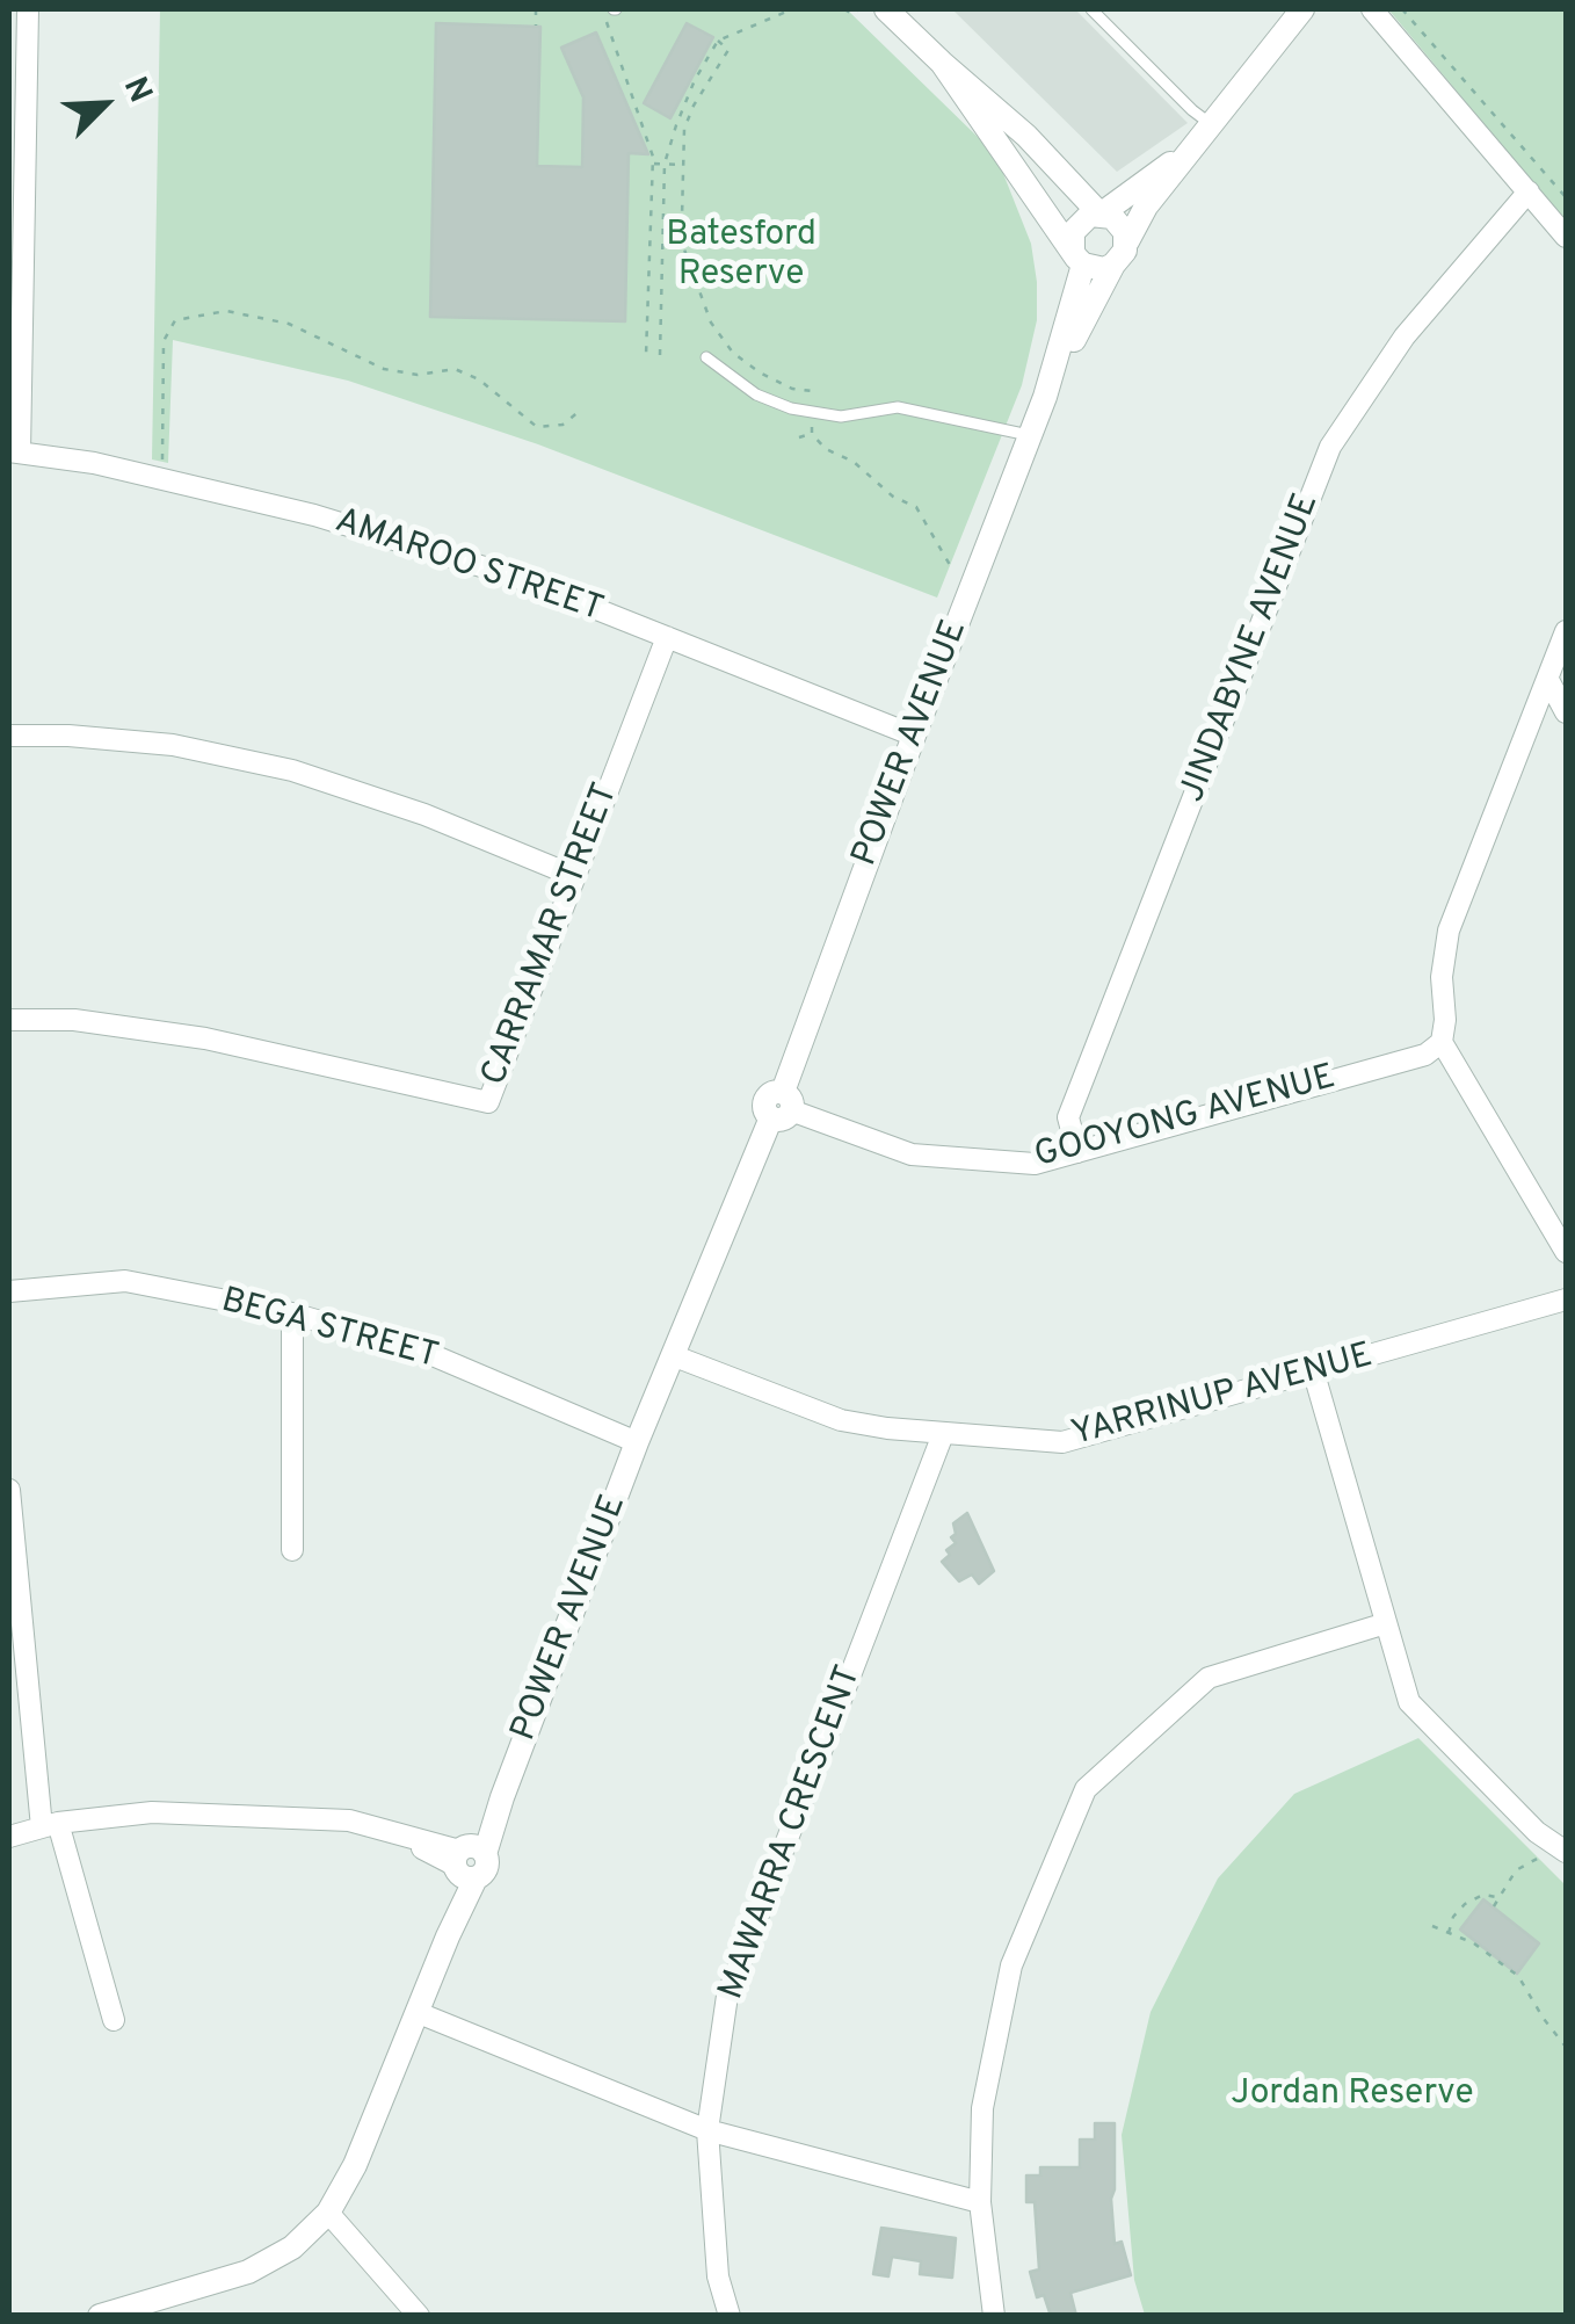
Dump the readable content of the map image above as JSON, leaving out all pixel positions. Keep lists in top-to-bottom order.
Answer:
{
  "streets": {
    "street": [
      "AMAROO STREET",
      "JINDABYNE AVENUE",
      "POWER AVENUE",
      "CARRAMAR STREET",
      "GOOYONG AVENUE",
      "BEGA STREET",
      "YARRINUP AVENUE",
      "MAWARRA CRESCENT"
    ]
  },
  "crossings": [
    ["AMAROO STREET", "POWER AVENUE"],
    ["AMAROO STREET", "CARRAMAR STREET"],
    ["JINDABYNE AVENUE", "GOOYONG AVENUE"],
    ["POWER AVENUE", "GOOYONG AVENUE"],
    ["POWER AVENUE", "BEGA STREET"],
    ["POWER AVENUE", "YARRINUP AVENUE"],
    ["YARRINUP AVENUE", "MAWARRA CRESCENT"]
  ],
  "parks": ["Batesford Reserve", "Jordan Reserve"],
  "north": "top right"
}
